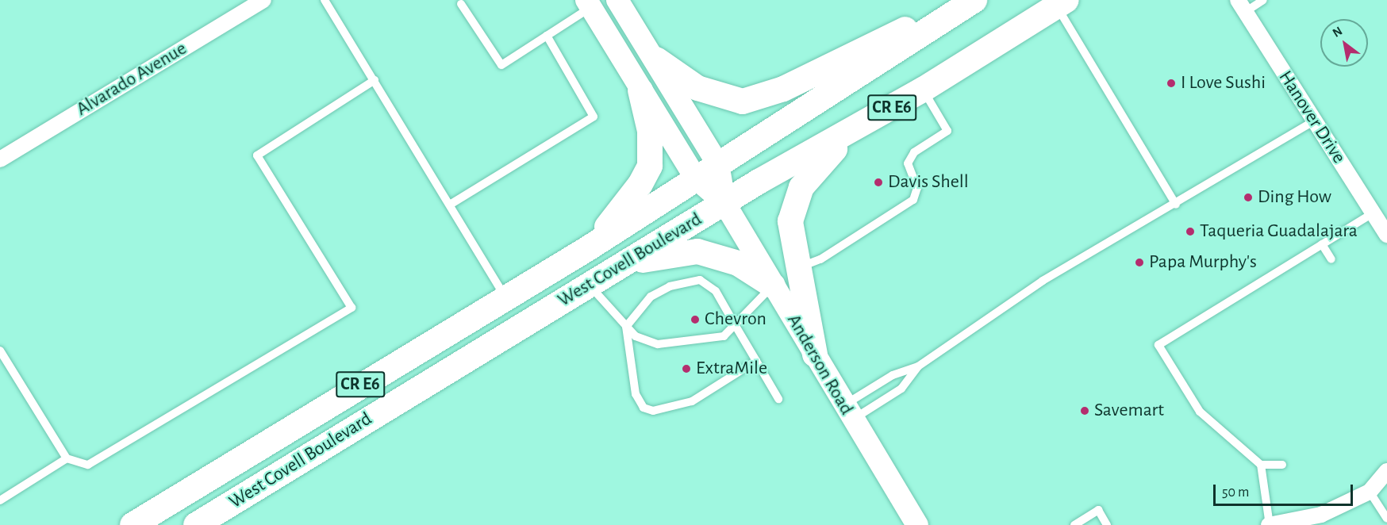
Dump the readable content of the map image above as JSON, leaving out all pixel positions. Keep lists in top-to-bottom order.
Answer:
{
  "streets": {
    "main road": ["CR E6", "West Covell Boulevard"],
    "street": ["Alvarado Avenue", "Hanover Drive", "Anderson Road"]
  },
  "crossings": [
    ["West Covell Boulevard", "Anderson Road"]
  ],
  "places": [
    "I Love Sushi",
    "Davis Shell",
    "Ding How",
    "Taqueria Guadalajara",
    "Papa Murphy's",
    "Chevron",
    "ExtraMile",
    "Savemart"
  ],
  "scale_bar": "50 m",
  "north": "top left"
}
